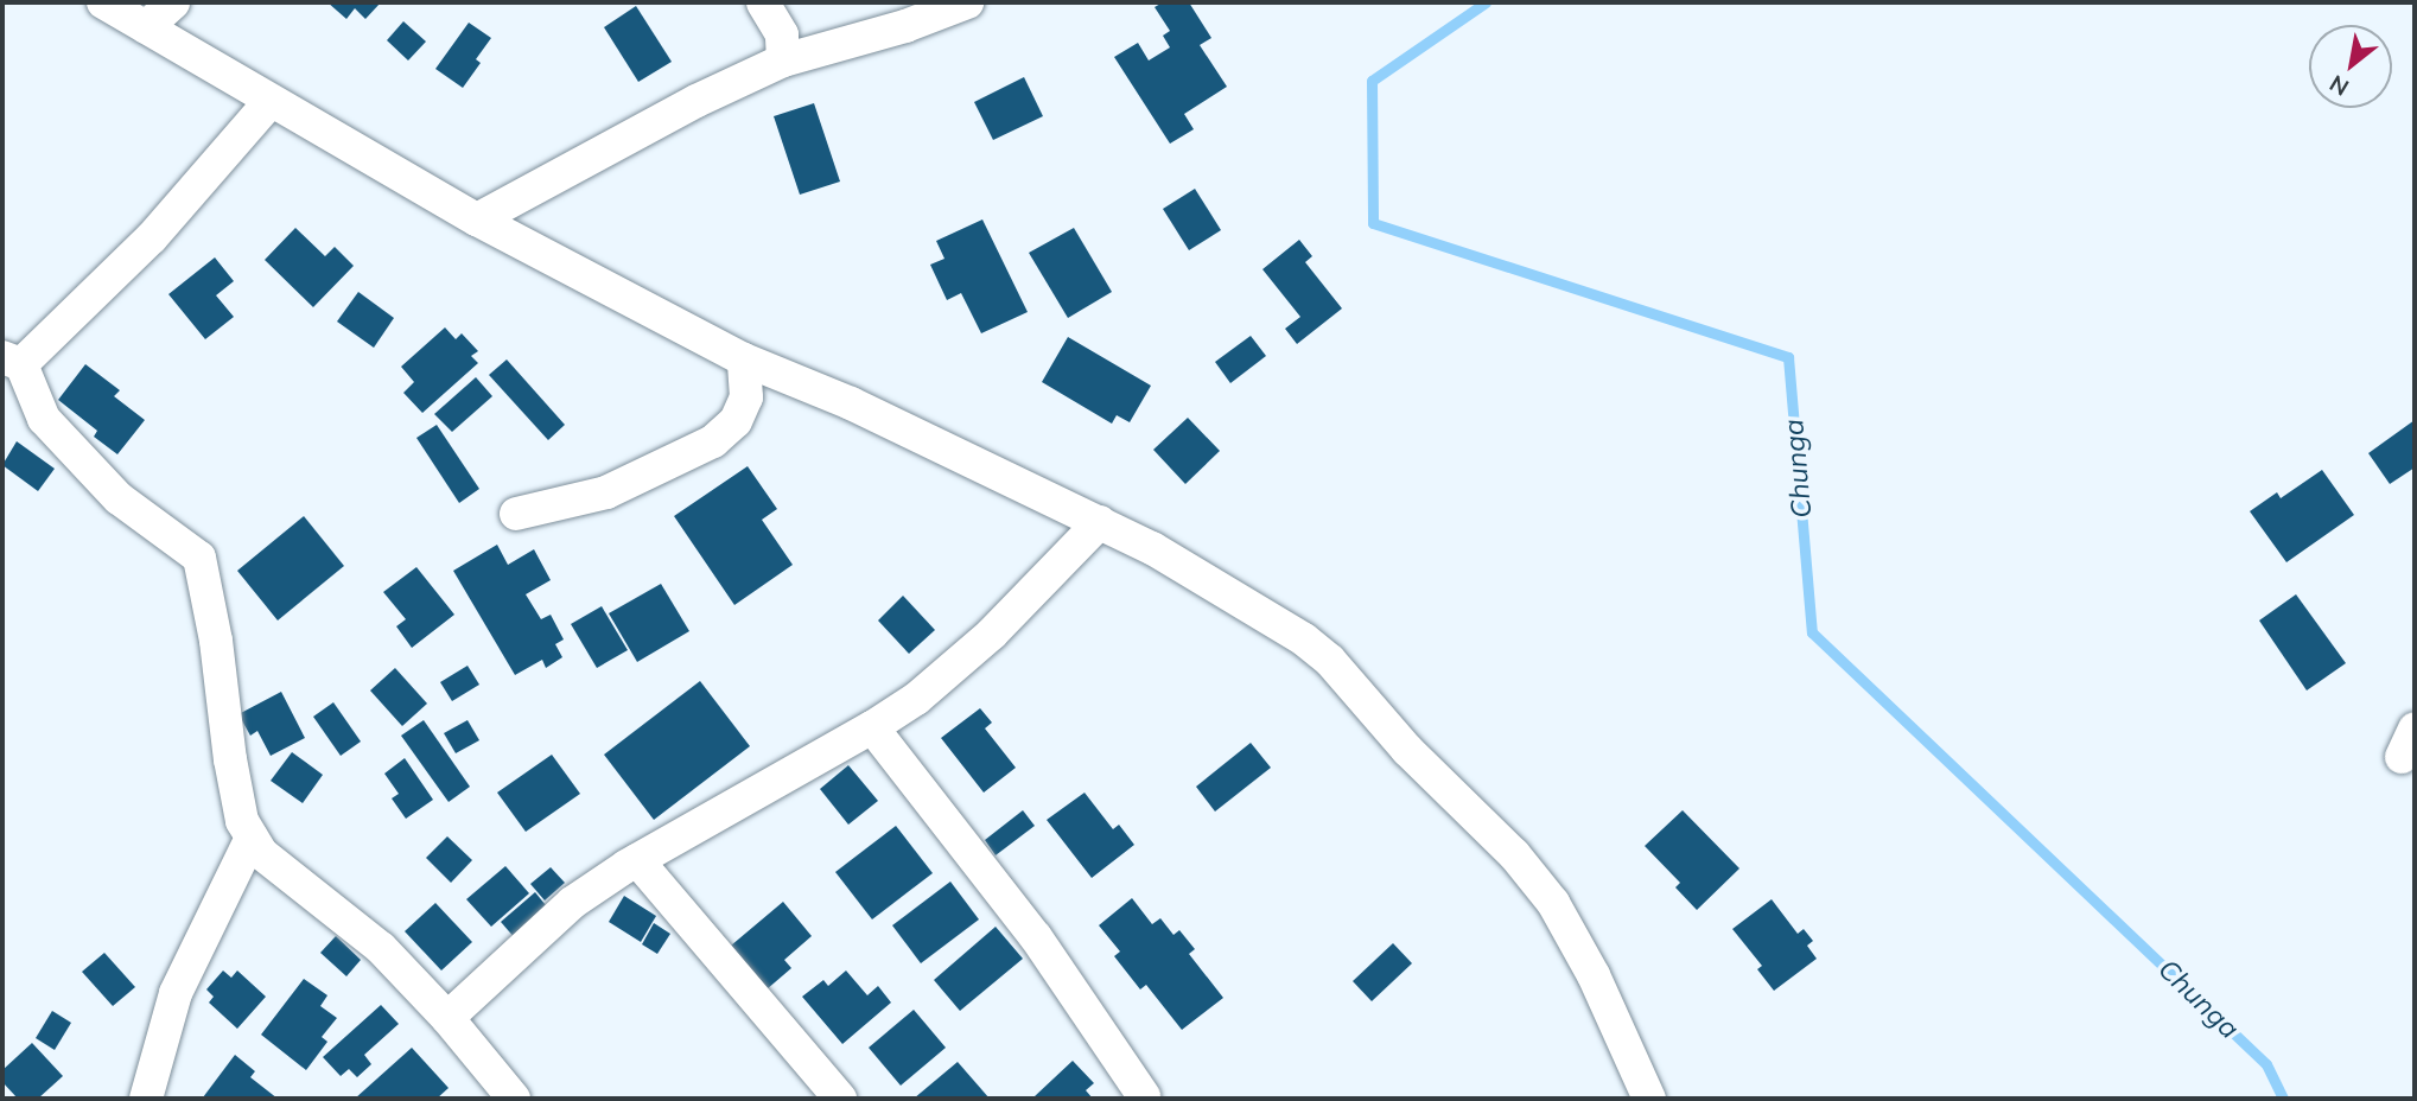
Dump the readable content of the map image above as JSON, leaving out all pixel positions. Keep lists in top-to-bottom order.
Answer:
{
  "water": ["Chunga"],
  "north": "bottom left"
}
